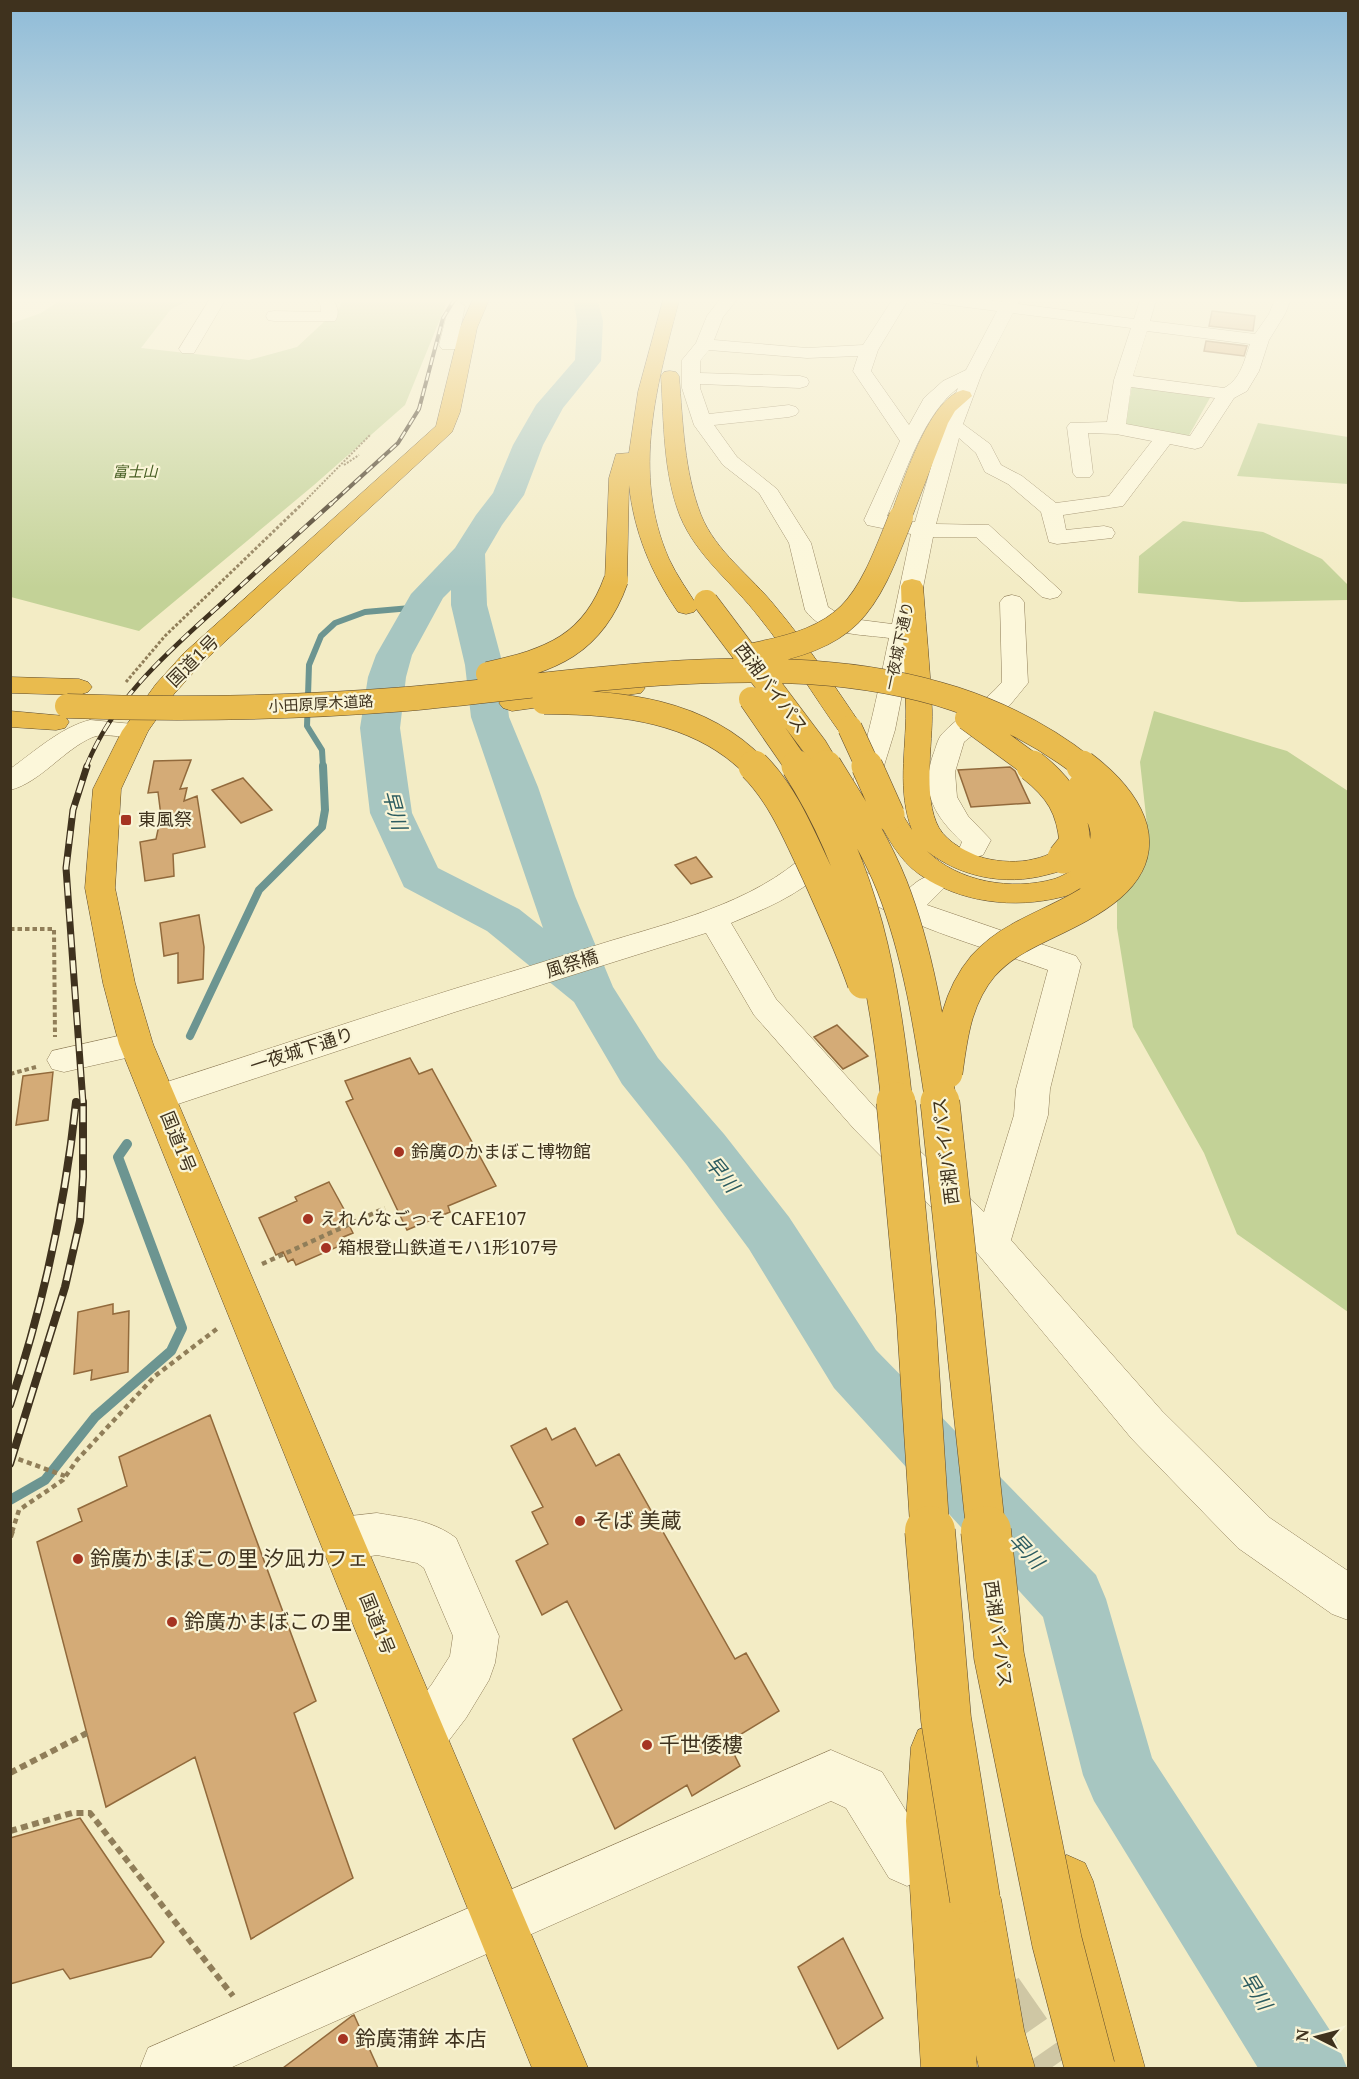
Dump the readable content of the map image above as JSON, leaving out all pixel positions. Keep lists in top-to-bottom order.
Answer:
{
  "streets": {
    "highway": ["国道1号", "西湘バイパス", "小田原厚木道路"],
    "street": ["一夜城下通り", "風祭橋"]
  },
  "crossings": [
    ["一夜城下通り", "国道1号"],
    ["一夜城下通り", "風祭橋"]
  ],
  "water": ["早川"],
  "parks": ["富士山"],
  "places": {
    "transit": ["東風祭"],
    "other": [
      "鈴廣のかまぼこ博物館",
      "えれんなごっそ CAFE107",
      "箱根登山鉄道モハ1形107号",
      "そば 美蔵",
      "鈴廣かまぼこの里 汐凪カフェ",
      "鈴廣かまぼこの里",
      "千世倭樓",
      "鈴廣蒲鉾 本店"
    ]
  },
  "north": "left"
}
